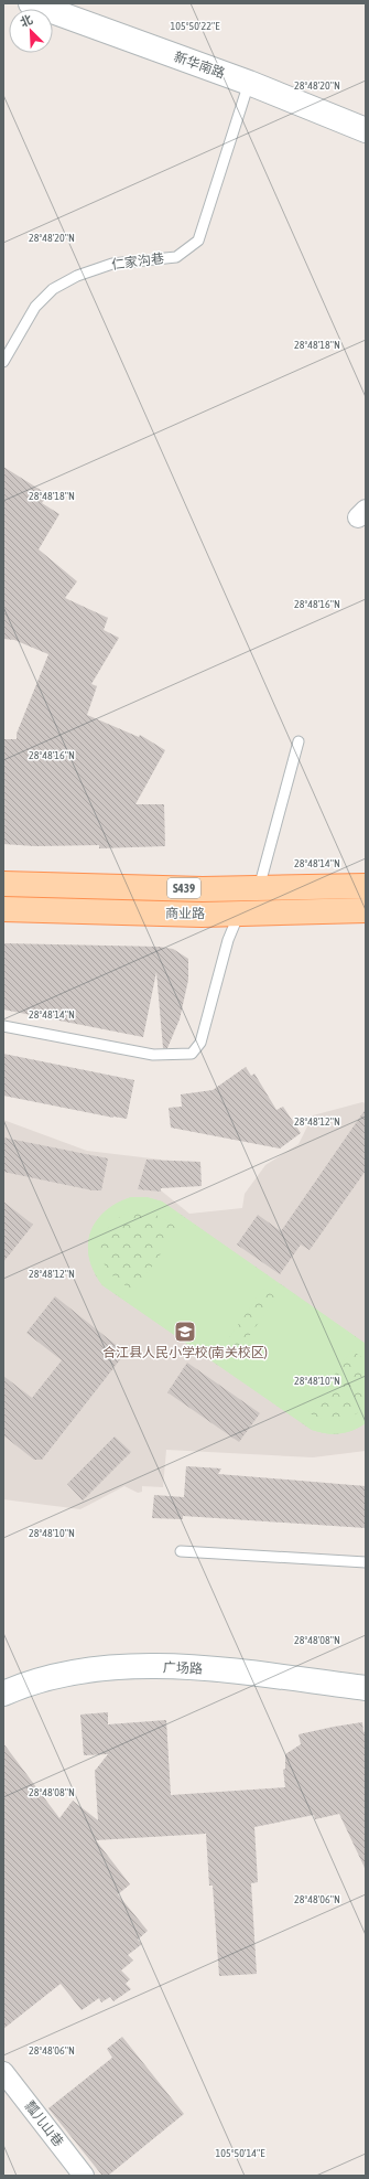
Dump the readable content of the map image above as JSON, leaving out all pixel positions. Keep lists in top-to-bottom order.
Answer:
{
  "streets": {
    "main road": [
      "新华南路",
      "S439",
      "商业路",
      "广场路"
    ],
    "street": ["瓢儿山巷"],
    "lane": ["仁家沟巷"]
  },
  "crossings": [
    ["新华南路", "仁家沟巷"]
  ],
  "places": {
    "school or university": ["合江县人民小学校(南关校区)"]
  },
  "north": "top left",
  "coordinates": [
    "105°50'22\"E",
    "28°48'20\"N",
    "28°48'18\"N",
    "28°48'16\"N",
    "28°48'14\"N",
    "28°48'12\"N",
    "28°48'10\"N",
    "28°48'08\"N",
    "28°48'06\"N",
    "105°50'14\"E"
  ]
}
